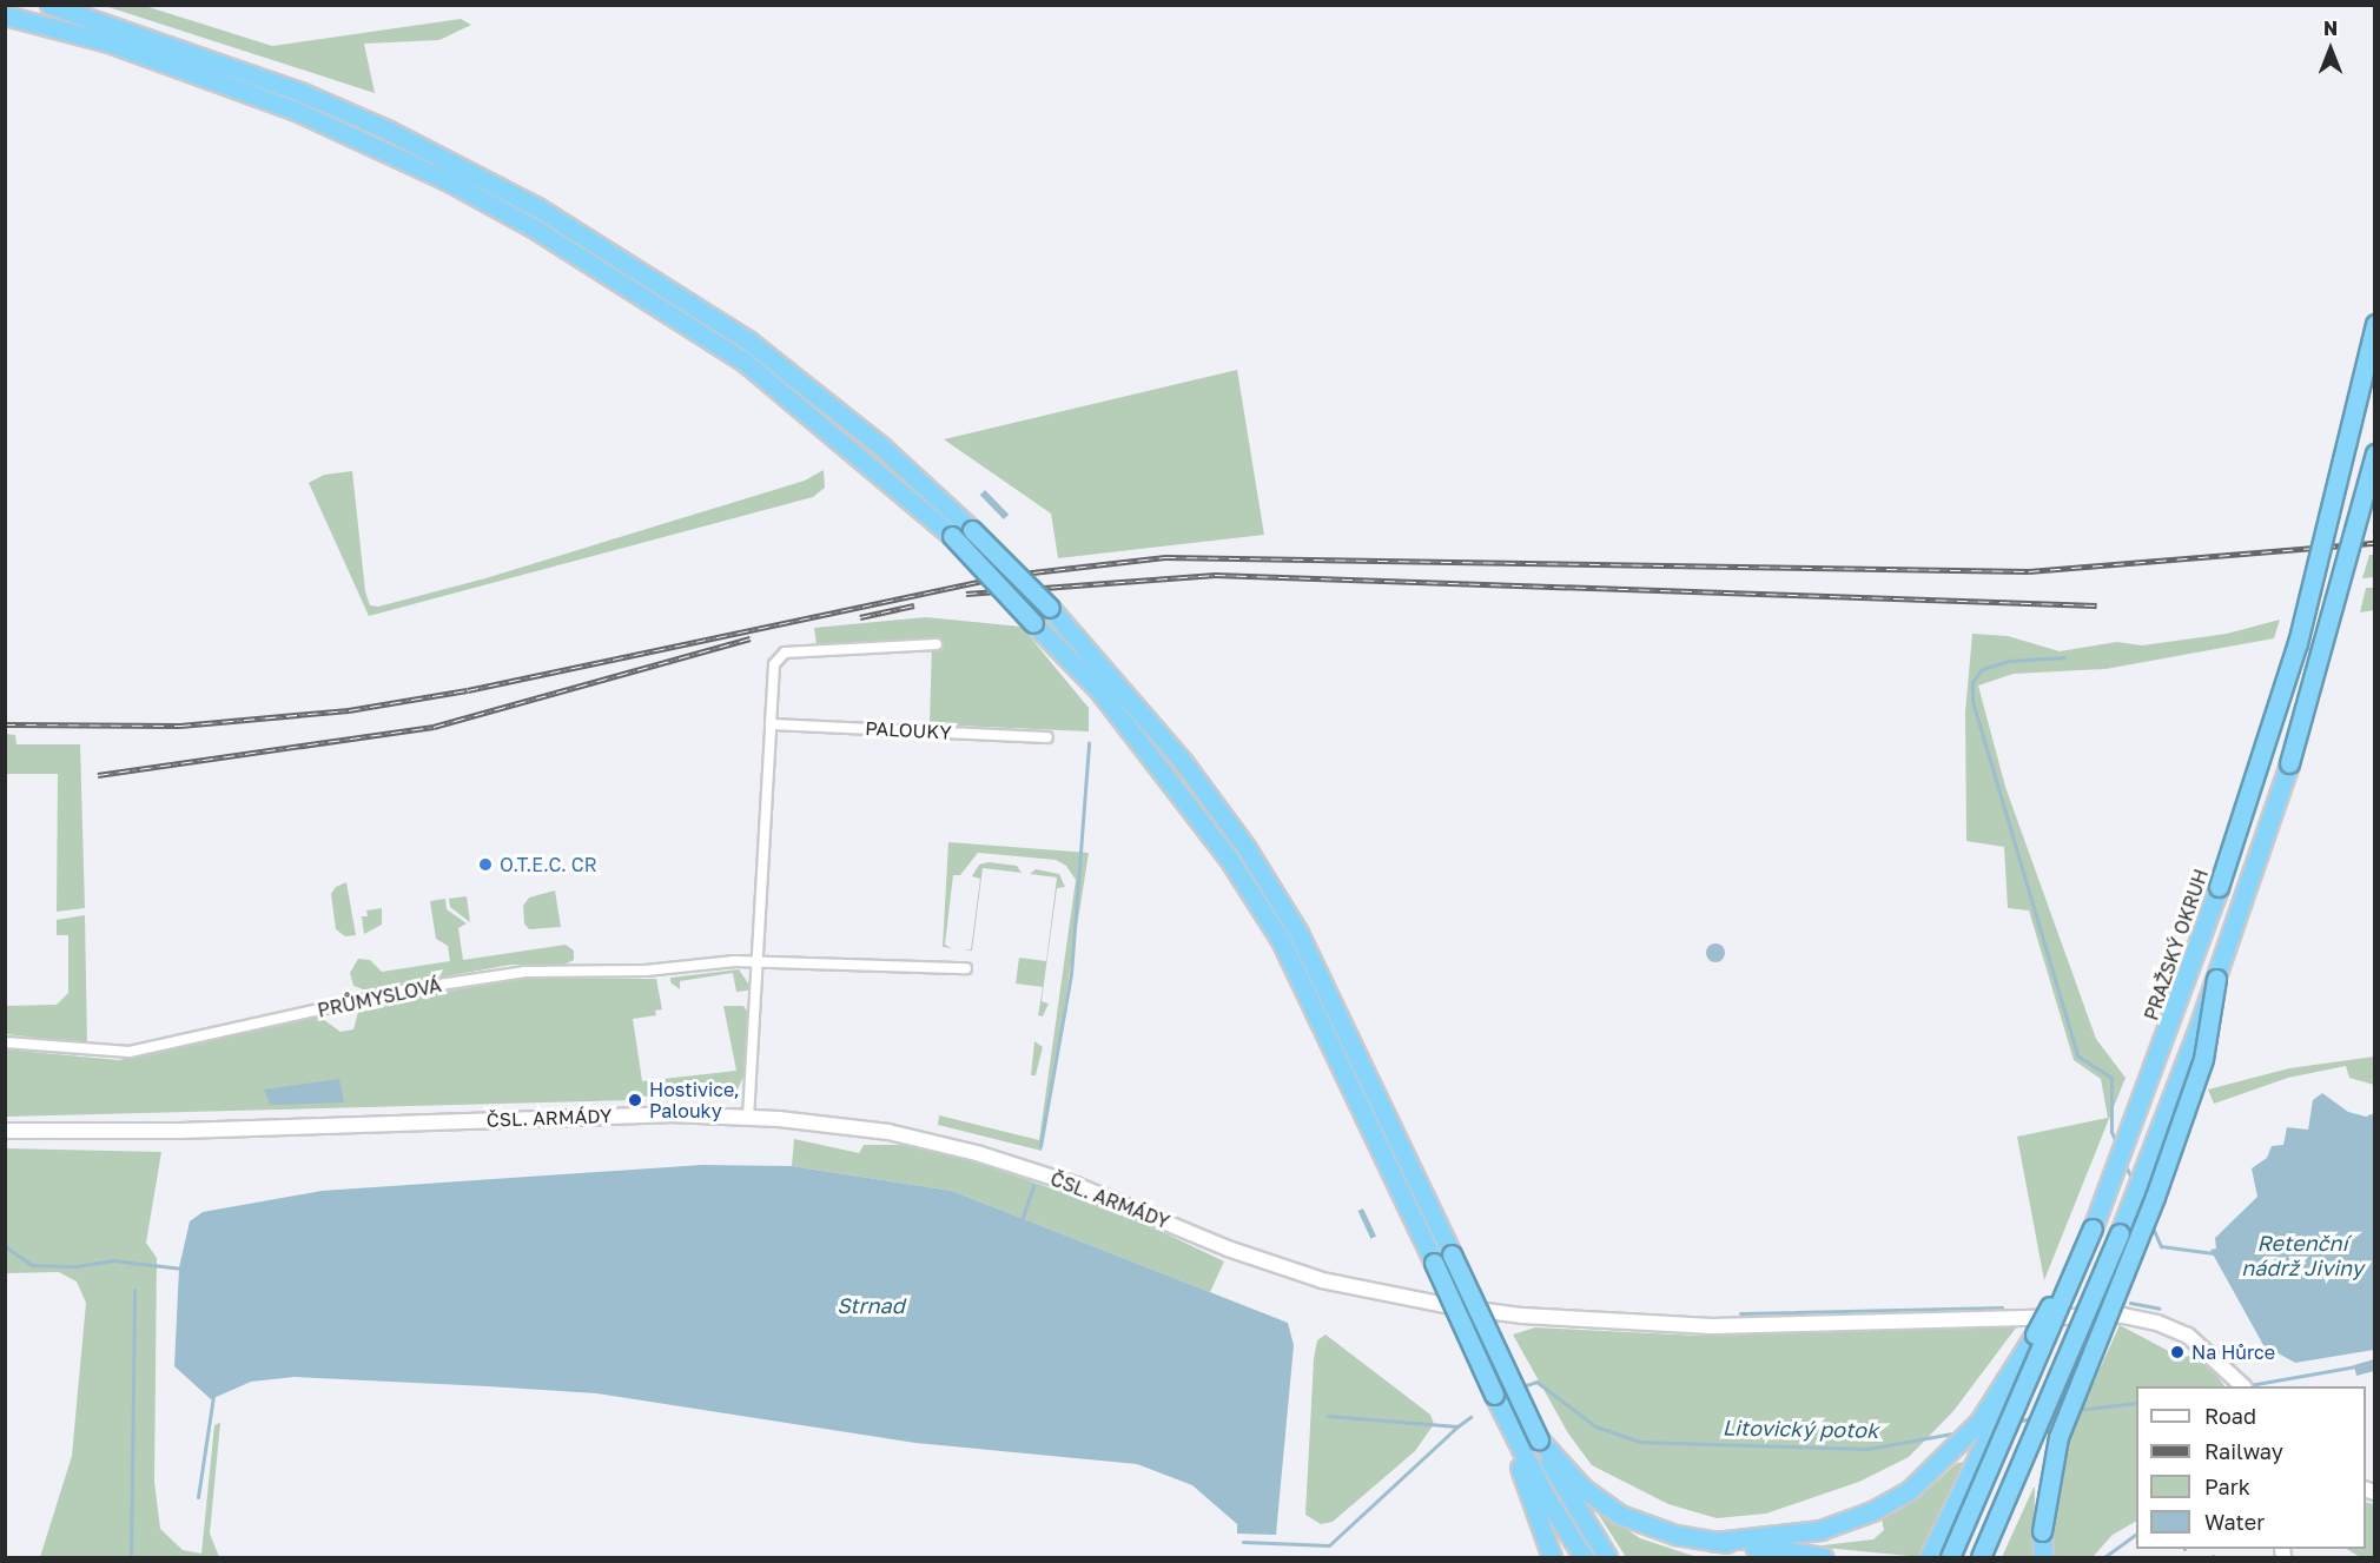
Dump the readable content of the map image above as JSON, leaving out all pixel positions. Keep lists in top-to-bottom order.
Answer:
{
  "streets": {
    "highway": ["PRAŽSKÝ OKRUH"],
    "main road": ["ČSL. ARMÁDY"],
    "street": ["PALOUKY", "PRŮMYSLOVÁ"]
  },
  "water": ["Retenční nádrž Jiviny", "Strnad", "Litovický potok"],
  "places": ["O.T.E.C. CR", "Hostivice, Palouky", "Na Hůrce"],
  "legend": [
    "Road",
    "Railway",
    "Park",
    "Water"
  ],
  "north": "top"
}
